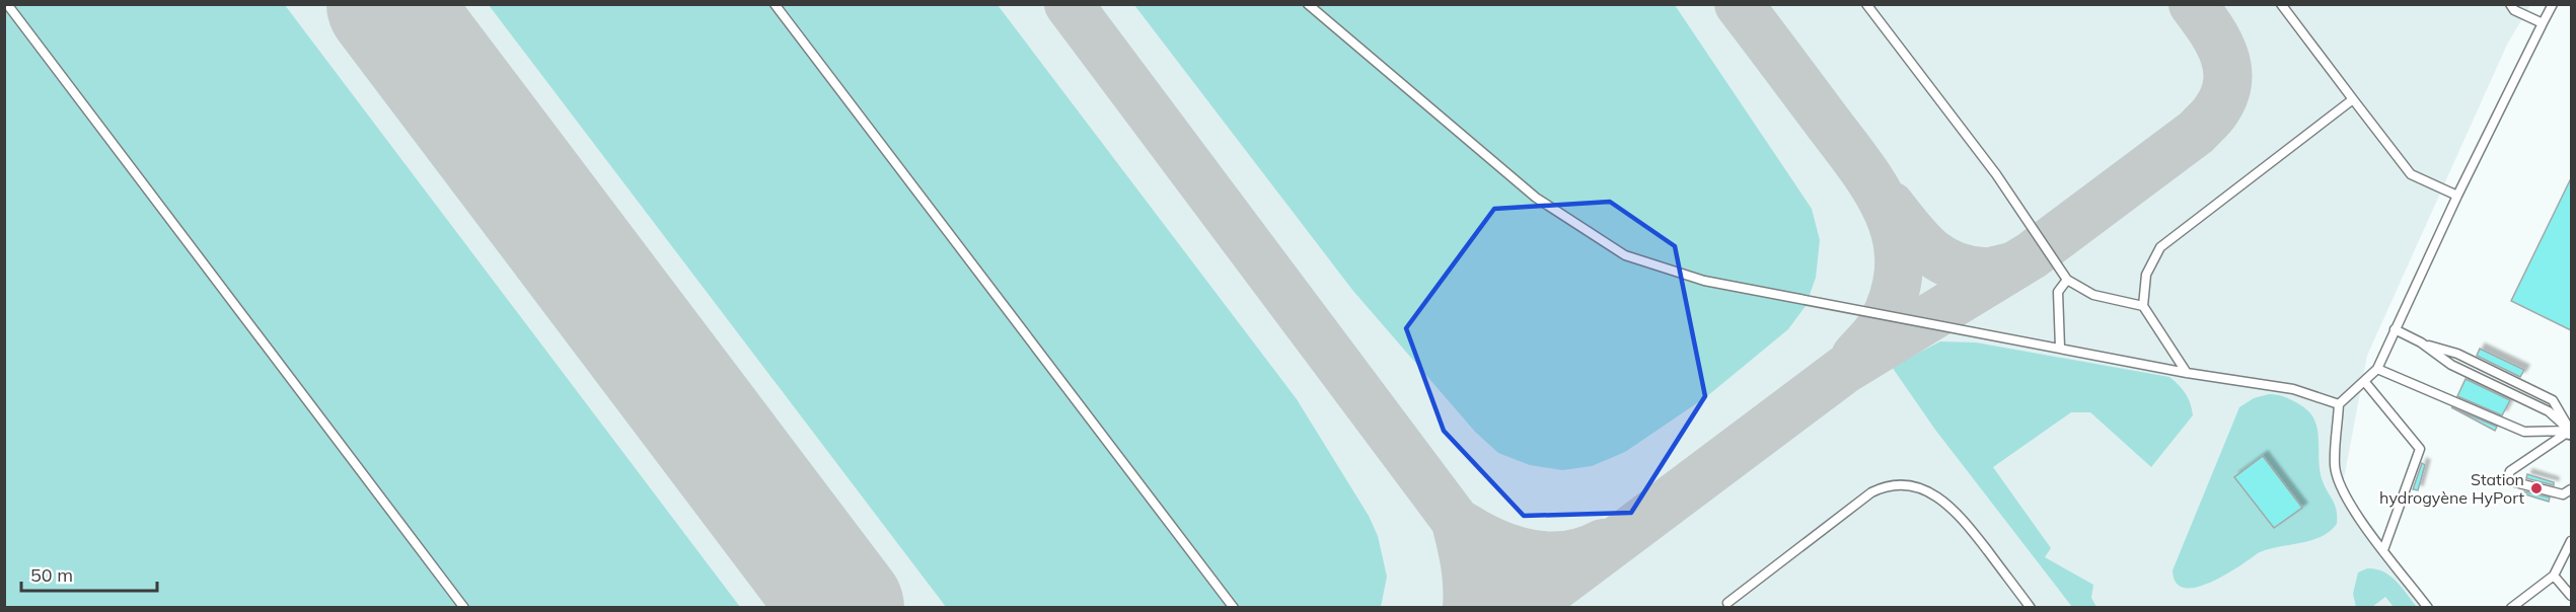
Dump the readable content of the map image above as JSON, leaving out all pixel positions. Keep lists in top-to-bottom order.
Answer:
{
  "places": ["Station hydrogyène HyPort"],
  "scale_bar": "50 m"
}
